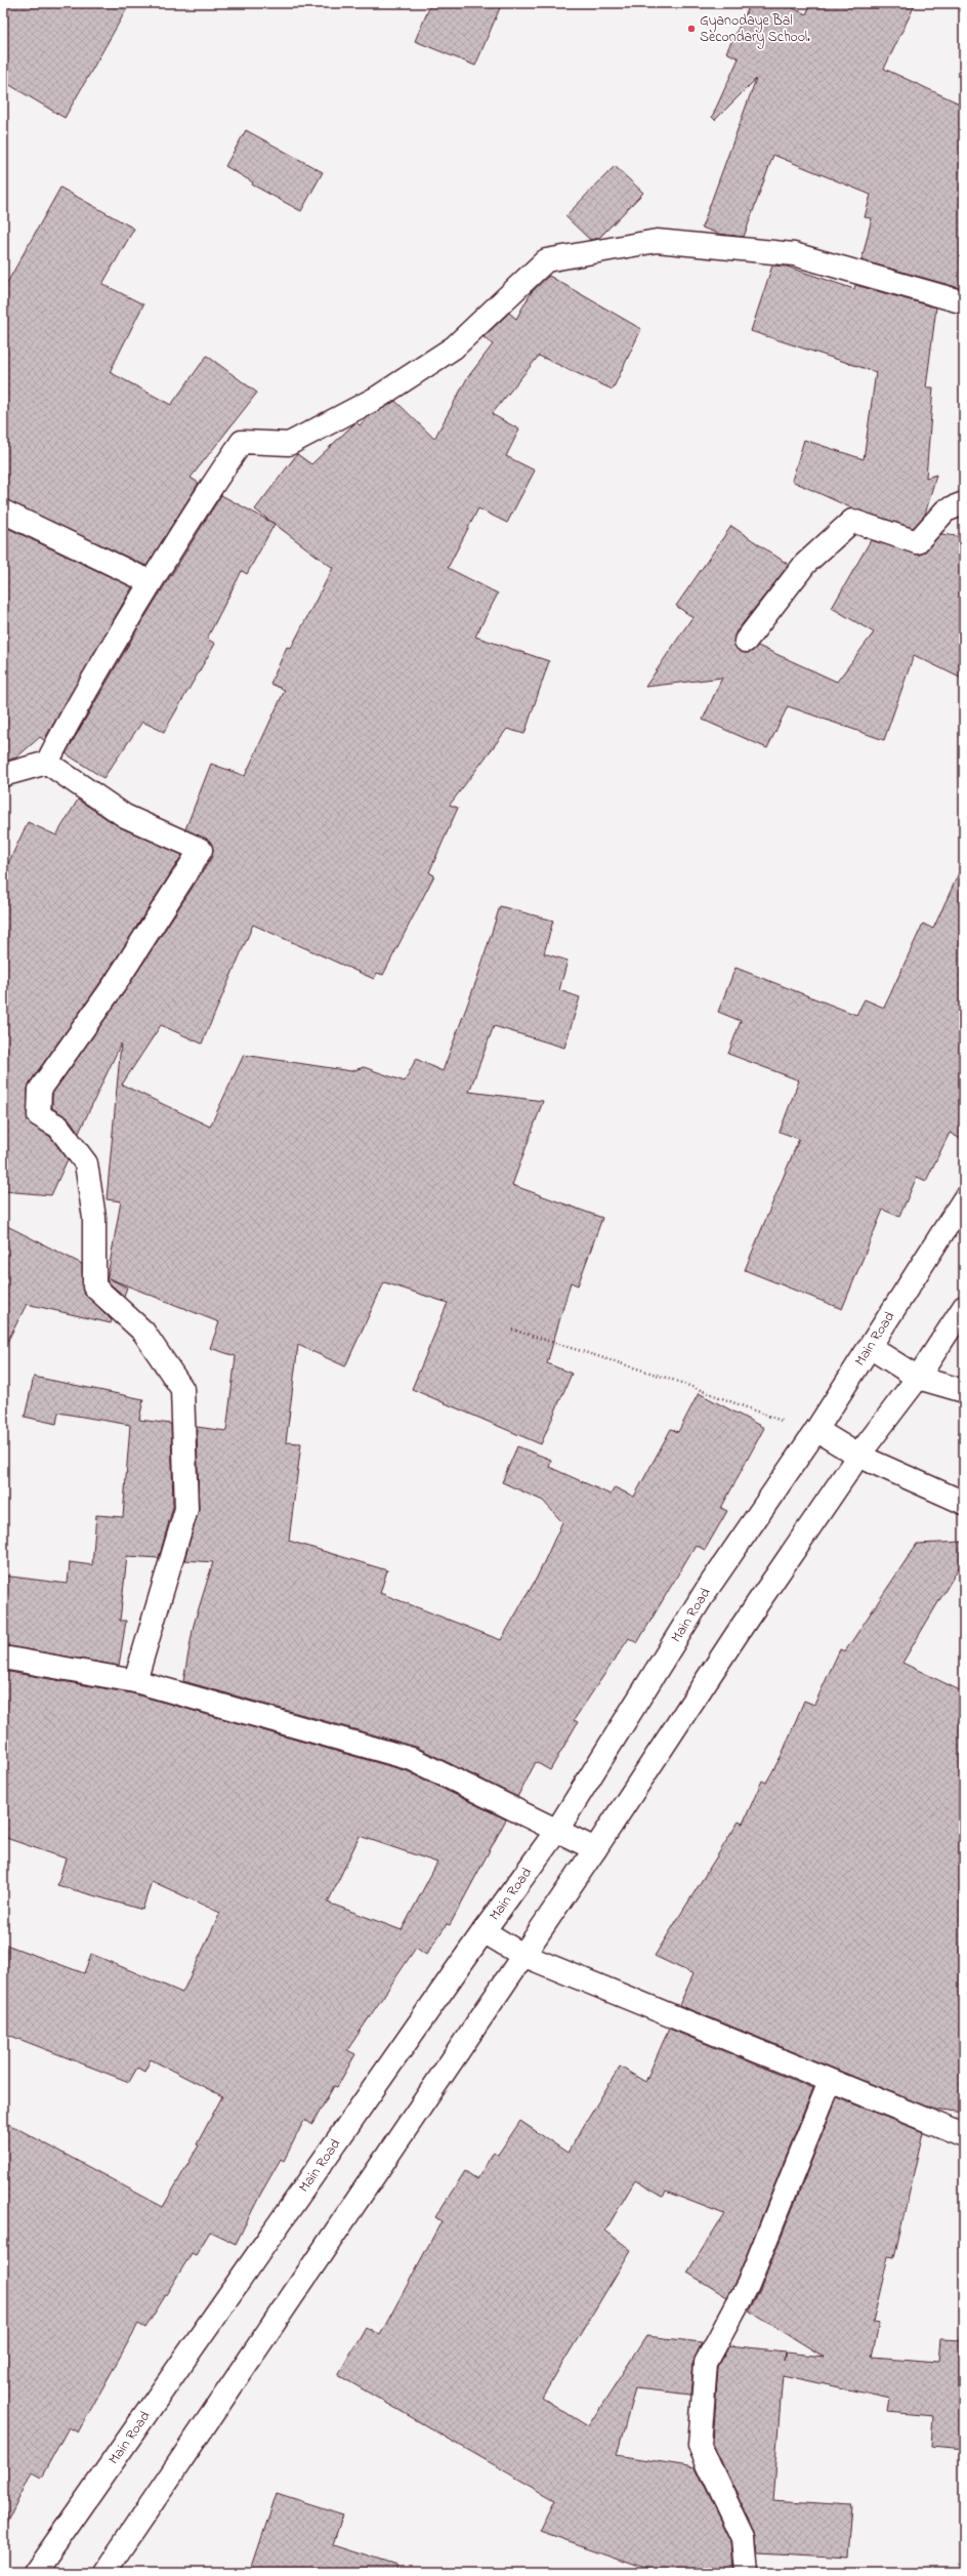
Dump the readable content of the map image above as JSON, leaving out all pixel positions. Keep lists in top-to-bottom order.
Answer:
{
  "streets": {
    "street": ["Main Road"]
  },
  "places": ["Gyanodaye Bal Secondary School."]
}
